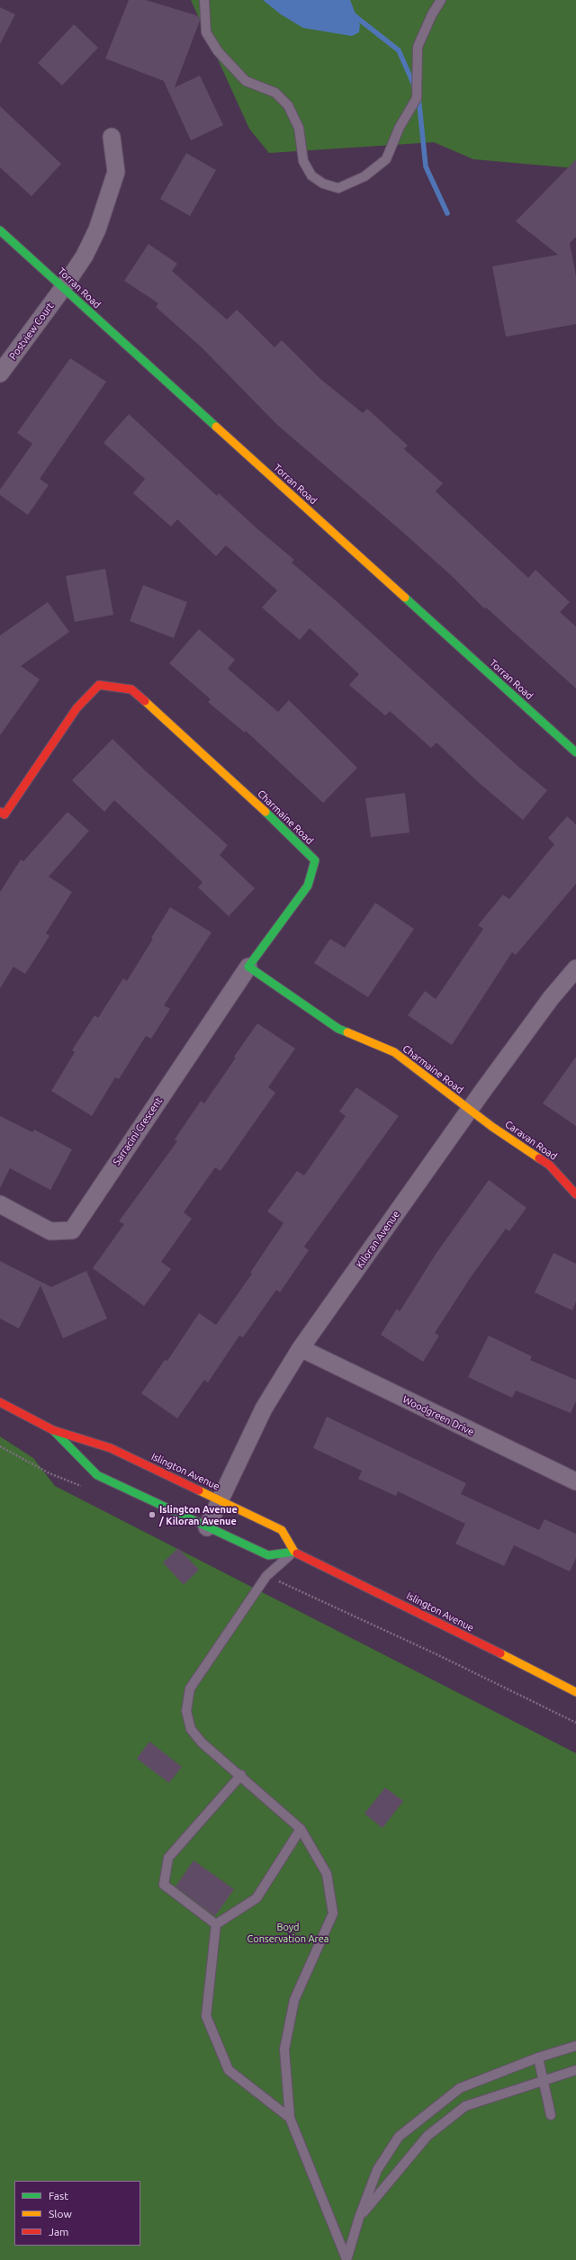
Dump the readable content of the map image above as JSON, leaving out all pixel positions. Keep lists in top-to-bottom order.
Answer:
{
  "streets": {
    "street": [
      "Torran Road",
      "Postview Court",
      "Charmaine Road",
      "Sarracini Crescent",
      "Caravan Road",
      "Kiloran Avenue",
      "Woodgreen Drive",
      "Islington Avenue"
    ]
  },
  "crossings": [
    ["Torran Road", "Postview Court"],
    ["Charmaine Road", "Sarracini Crescent"],
    ["Charmaine Road", "Caravan Road"],
    ["Charmaine Road", "Kiloran Avenue"],
    ["Caravan Road", "Kiloran Avenue"],
    ["Kiloran Avenue", "Woodgreen Drive"],
    ["Kiloran Avenue", "Islington Avenue"]
  ],
  "parks": ["Boyd Conservation Area"],
  "places": ["Islington Avenue / Kiloran Avenue"],
  "legend": ["Fast", "Slow", "Jam"]
}
